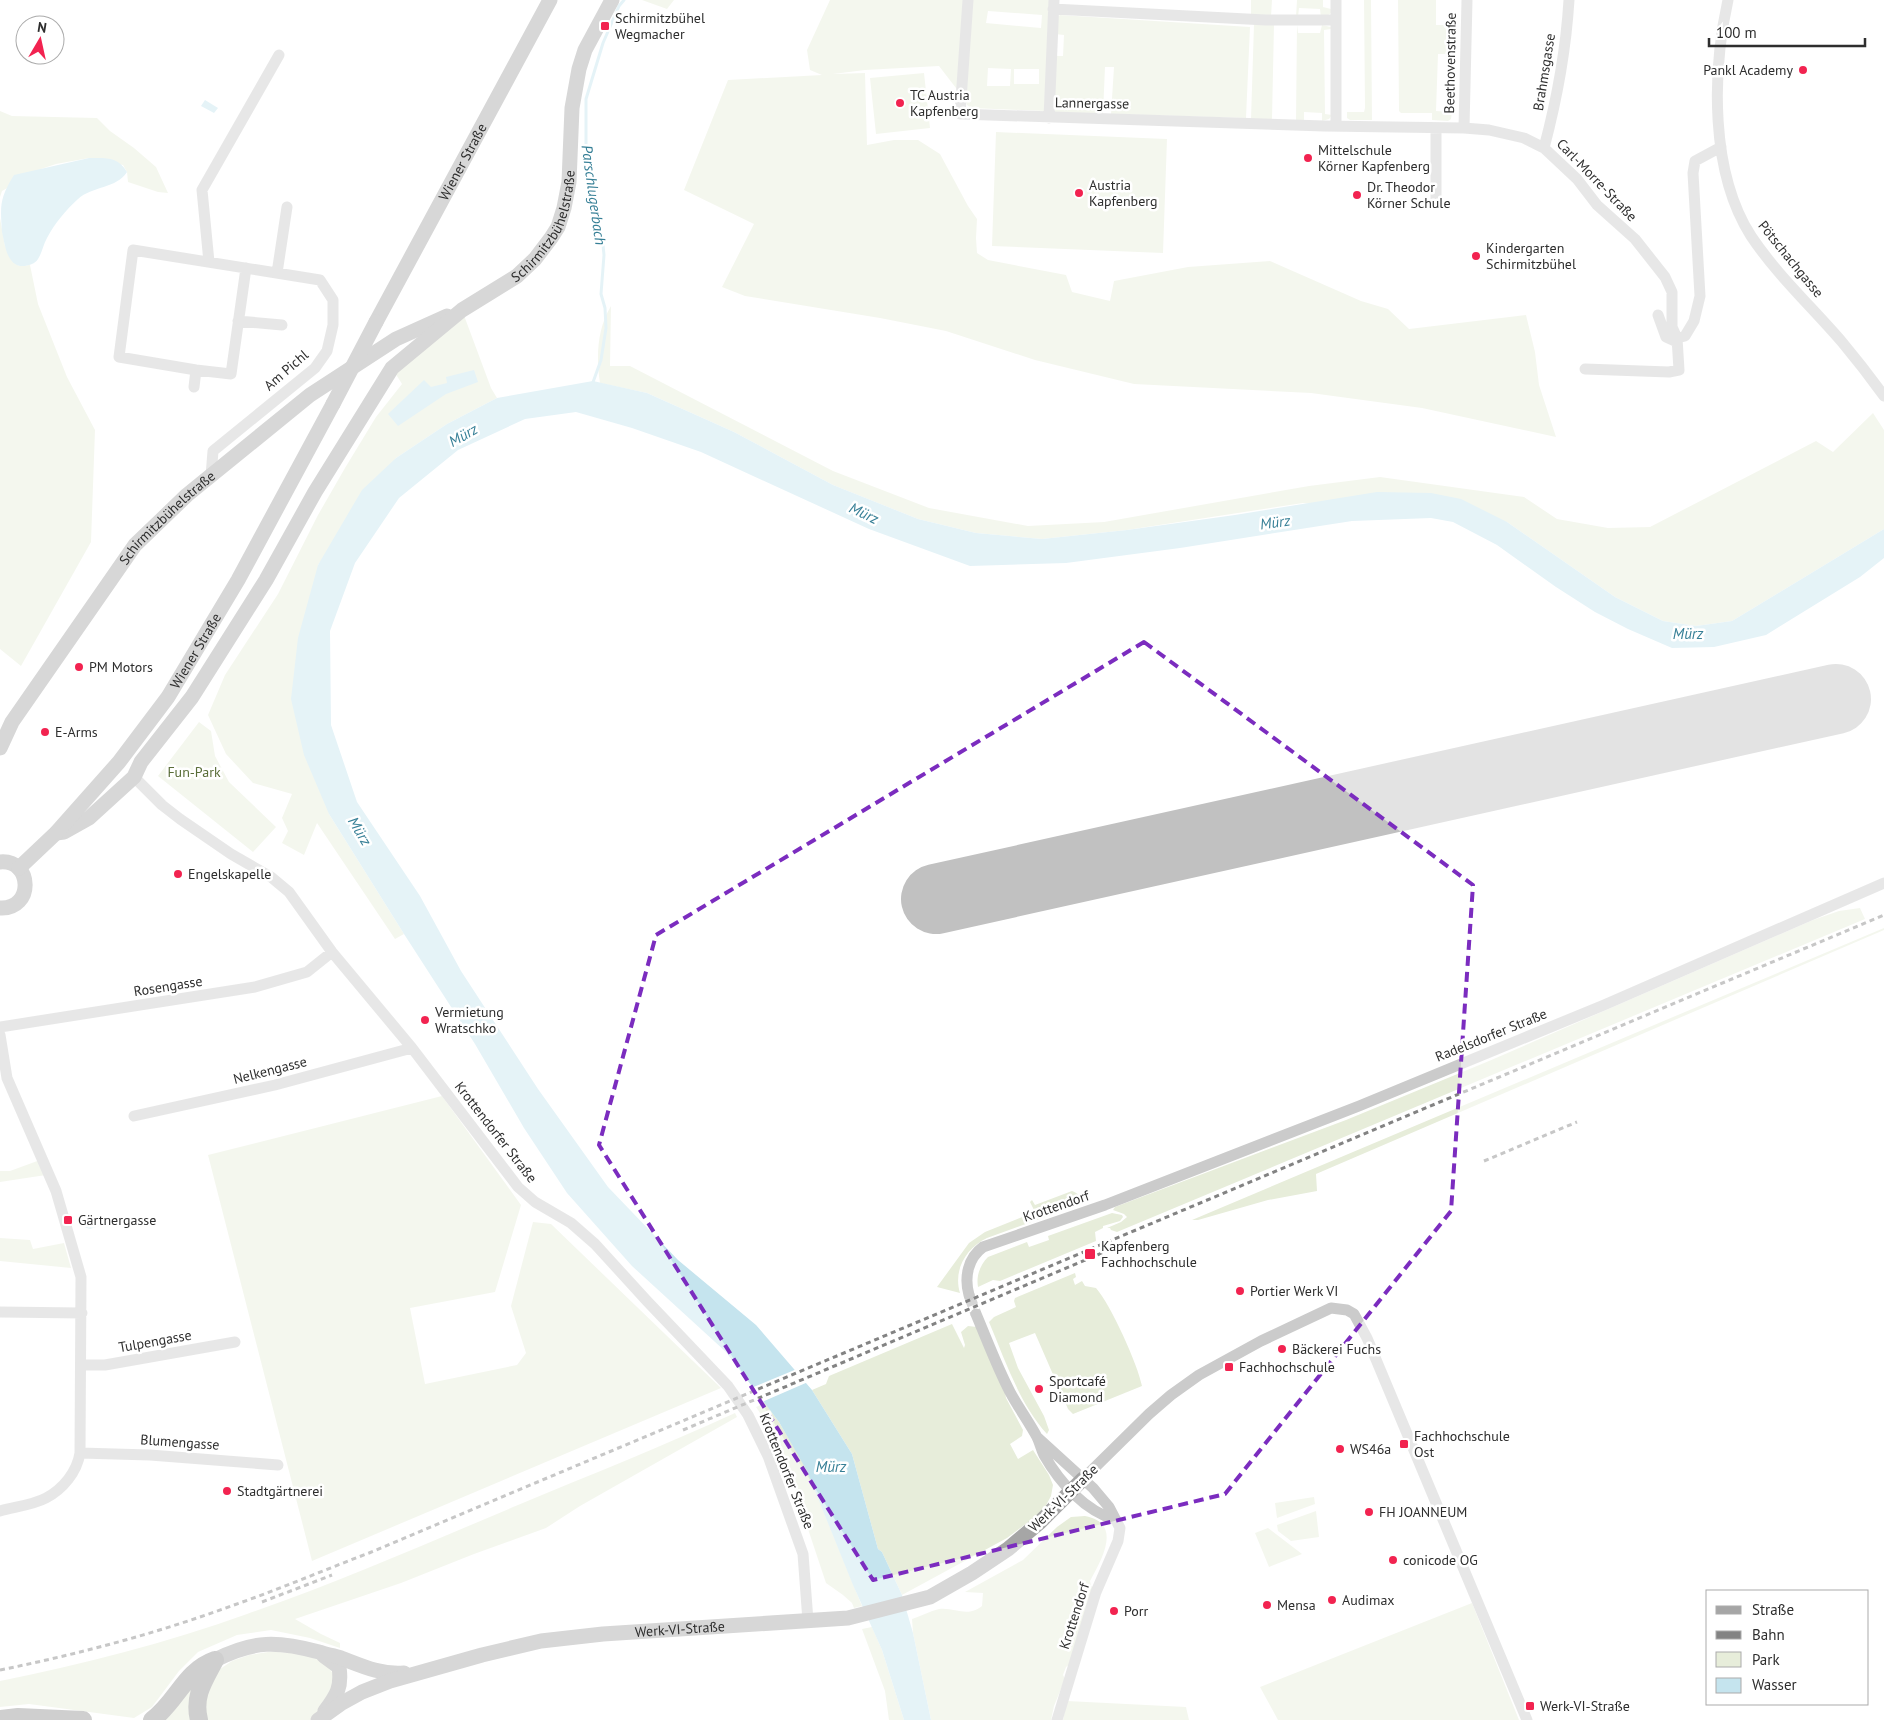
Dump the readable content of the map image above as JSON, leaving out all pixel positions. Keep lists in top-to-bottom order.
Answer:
{
  "streets": {
    "main road": ["Wiener Straße", "Schirmitzbühelstraße", "Werk-VI-Straße"],
    "street": [
      "Beethovenstraße",
      "Brahmsgasse",
      "Lannergasse",
      "Carl-Morre-Straße",
      "Pötschachgasse",
      "Am Pichl",
      "Rosengasse",
      "Radelsdorfer Straße",
      "Nelkengasse",
      "Krottendorfer Straße",
      "Krottendorf",
      "Tulpengasse",
      "Blumengasse"
    ]
  },
  "crossings": [
    ["Beethovenstraße", "Carl-Morre-Straße"],
    ["Brahmsgasse", "Carl-Morre-Straße"],
    ["Lannergasse", "Carl-Morre-Straße"],
    ["Schirmitzbühelstraße", "Am Pichl"],
    ["Rosengasse", "Krottendorfer Straße"],
    ["Radelsdorfer Straße", "Krottendorf"],
    ["Nelkengasse", "Krottendorfer Straße"],
    ["Krottendorfer Straße", "Werk-VI-Straße"]
  ],
  "water": ["Parschlugerbach", "Mürz"],
  "parks": ["Fun-Park"],
  "places": {
    "transit": [
      "Schirmitzbühel Wegmacher",
      "Gärtnergasse",
      "Kapfenberg Fachhochschule",
      "Fachhochschule",
      "Fachhochschule Ost",
      "Werk-VI-Straße"
    ],
    "other": [
      "Pankl Academy",
      "TC Austria Kapfenberg",
      "Mittelschule Körner Kapfenberg",
      "Austria Kapfenberg",
      "Dr. Theodor Körner Schule",
      "Kindergarten Schirmitzbühel",
      "PM Motors",
      "E-Arms",
      "Engelskapelle",
      "Vermietung Wratschko",
      "Portier Werk VI",
      "Bäckerei Fuchs",
      "Sportcafé Diamond",
      "WS46a",
      "Stadtgärtnerei",
      "FH JOANNEUM",
      "conicode OG",
      "Audimax",
      "Mensa",
      "Porr"
    ]
  },
  "legend": [
    "Straße",
    "Bahn",
    "Park",
    "Wasser"
  ],
  "scale_bar": "100 m",
  "north": "top"
}
